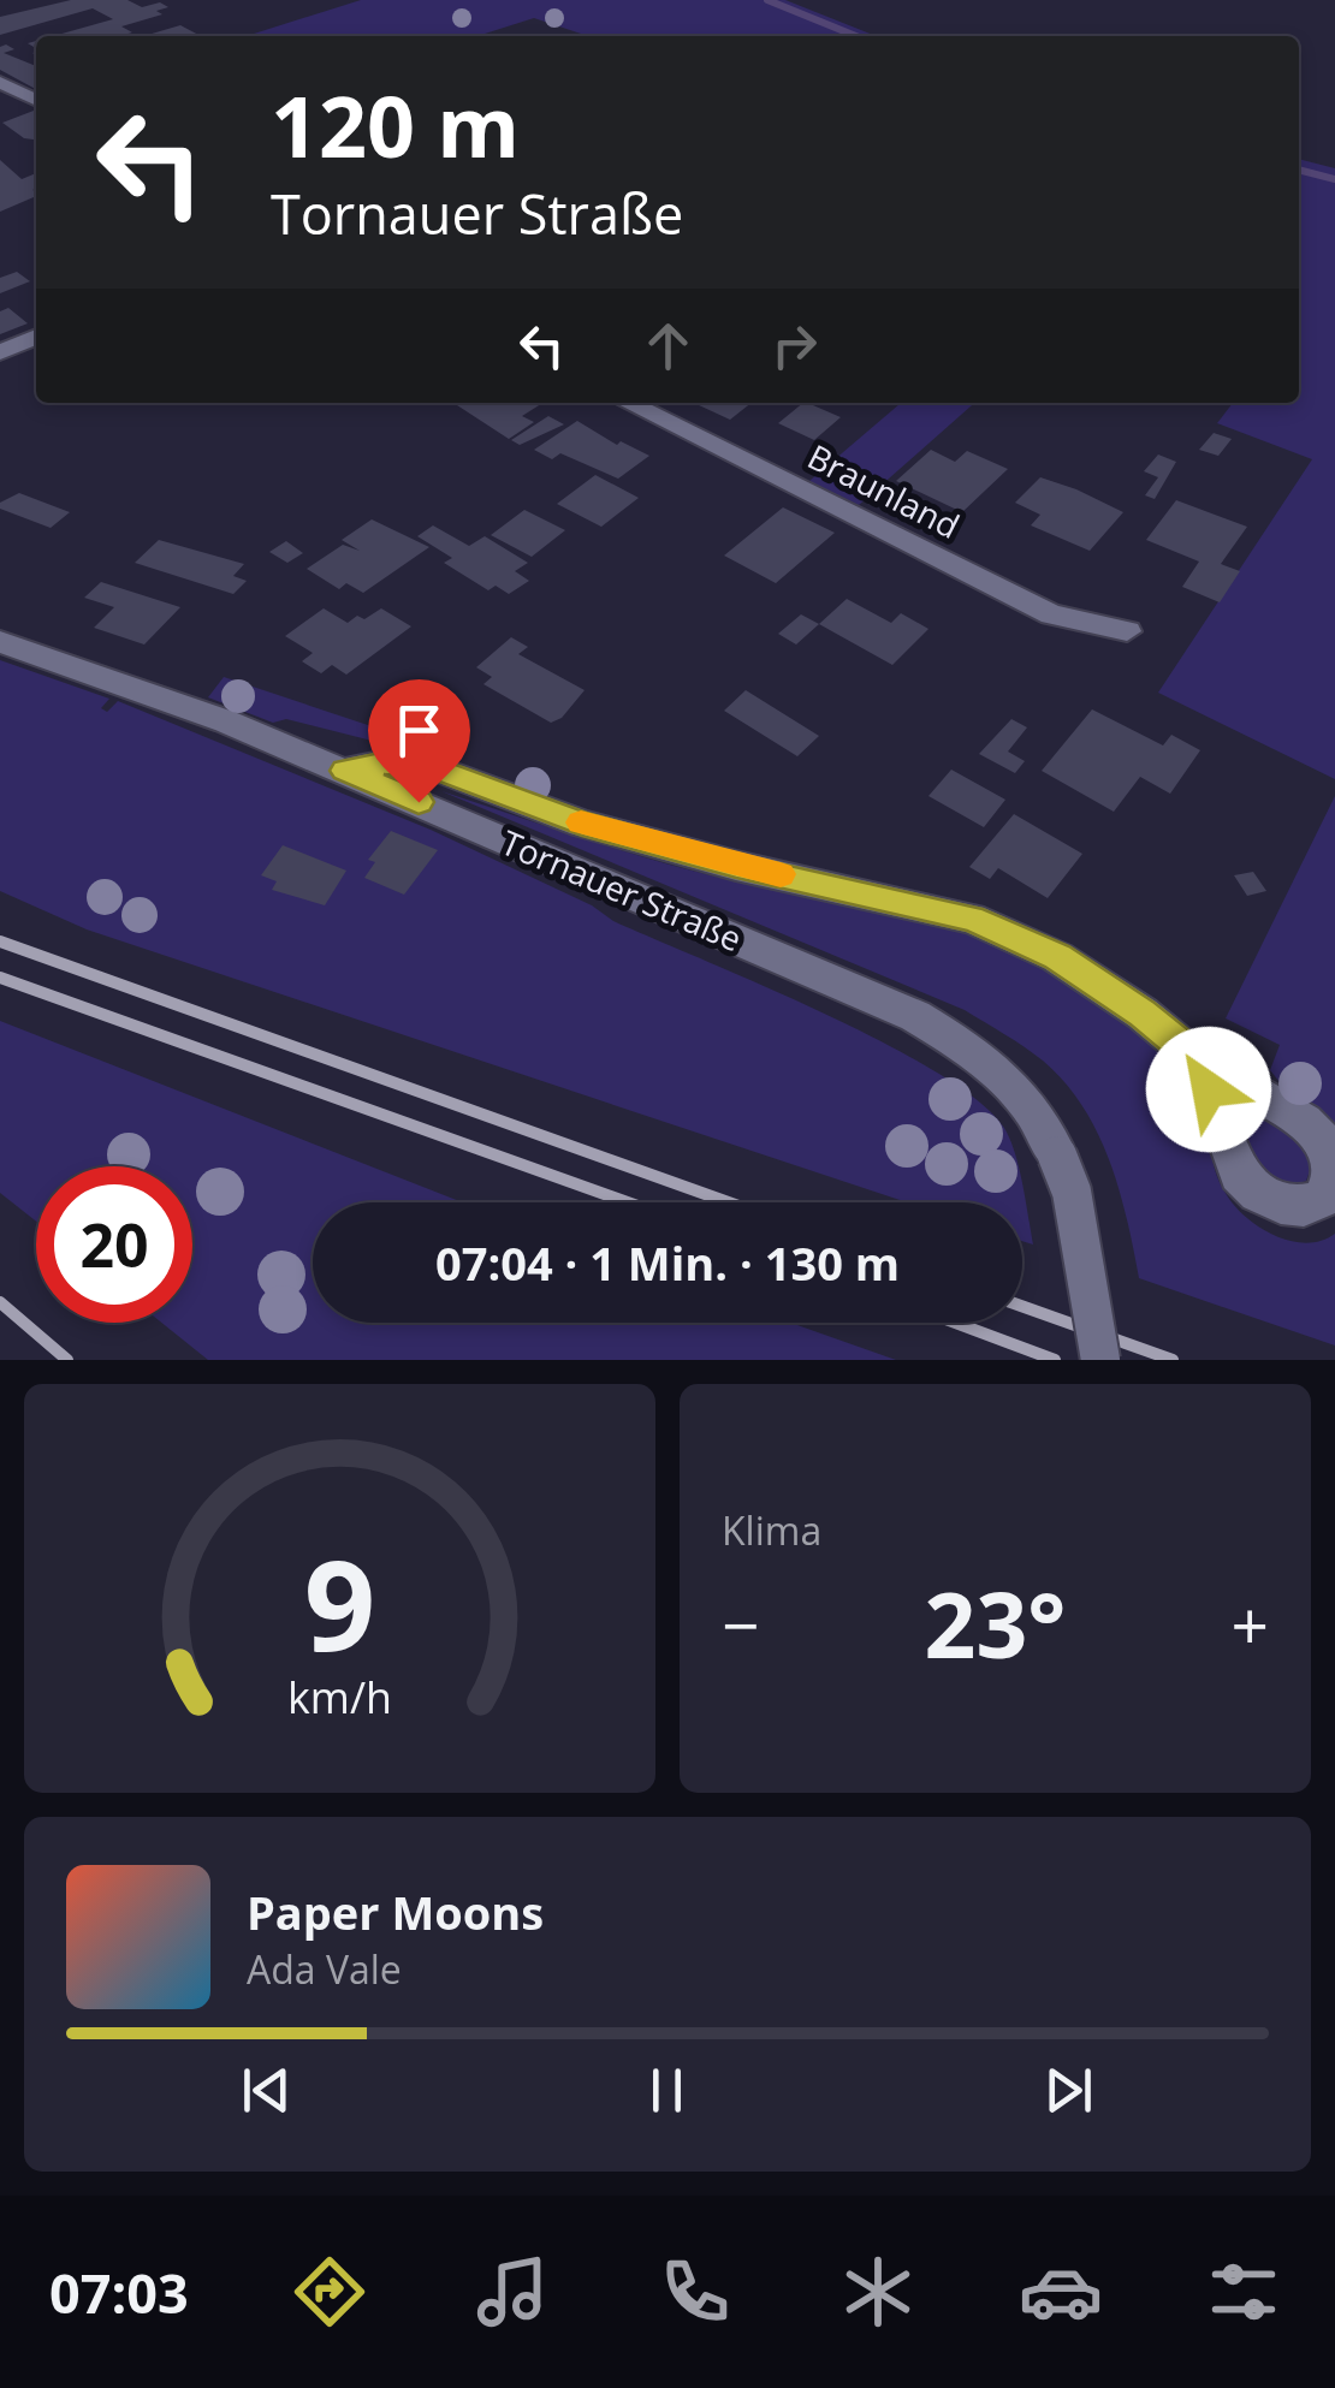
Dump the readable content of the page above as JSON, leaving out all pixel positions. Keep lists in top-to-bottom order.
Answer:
{
  "streets": {
    "street": ["Braunland", "Tornauer Straße"]
  },
  "page": {
    "turn": ["120 m", "Tornauer Straße"],
    "limit": "20",
    "trip": "07:04 · 1 Min. · 130 m",
    "tile": "Klima",
    "heat": ["−", "23°", "+"],
    "song": ["Paper Moons", "Ada Vale"],
    "tabs": "07:03",
    "gauge": ["9", "km/h"]
  }
}
